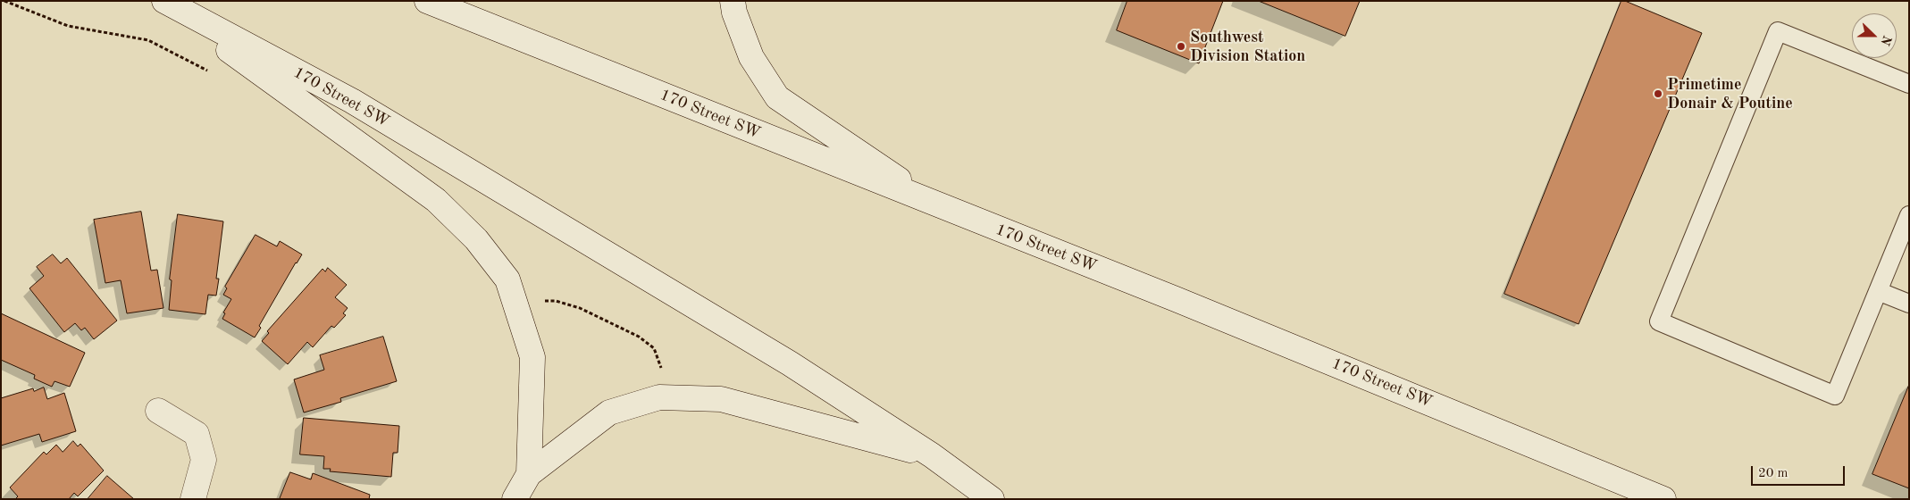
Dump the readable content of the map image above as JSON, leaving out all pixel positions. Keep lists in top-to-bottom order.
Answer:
{
  "streets": {
    "main road": ["170 Street SW"]
  },
  "places": ["Southwest Division Station", "Primetime Donair & Poutine"],
  "scale_bar": "20 m",
  "north": "right"
}
